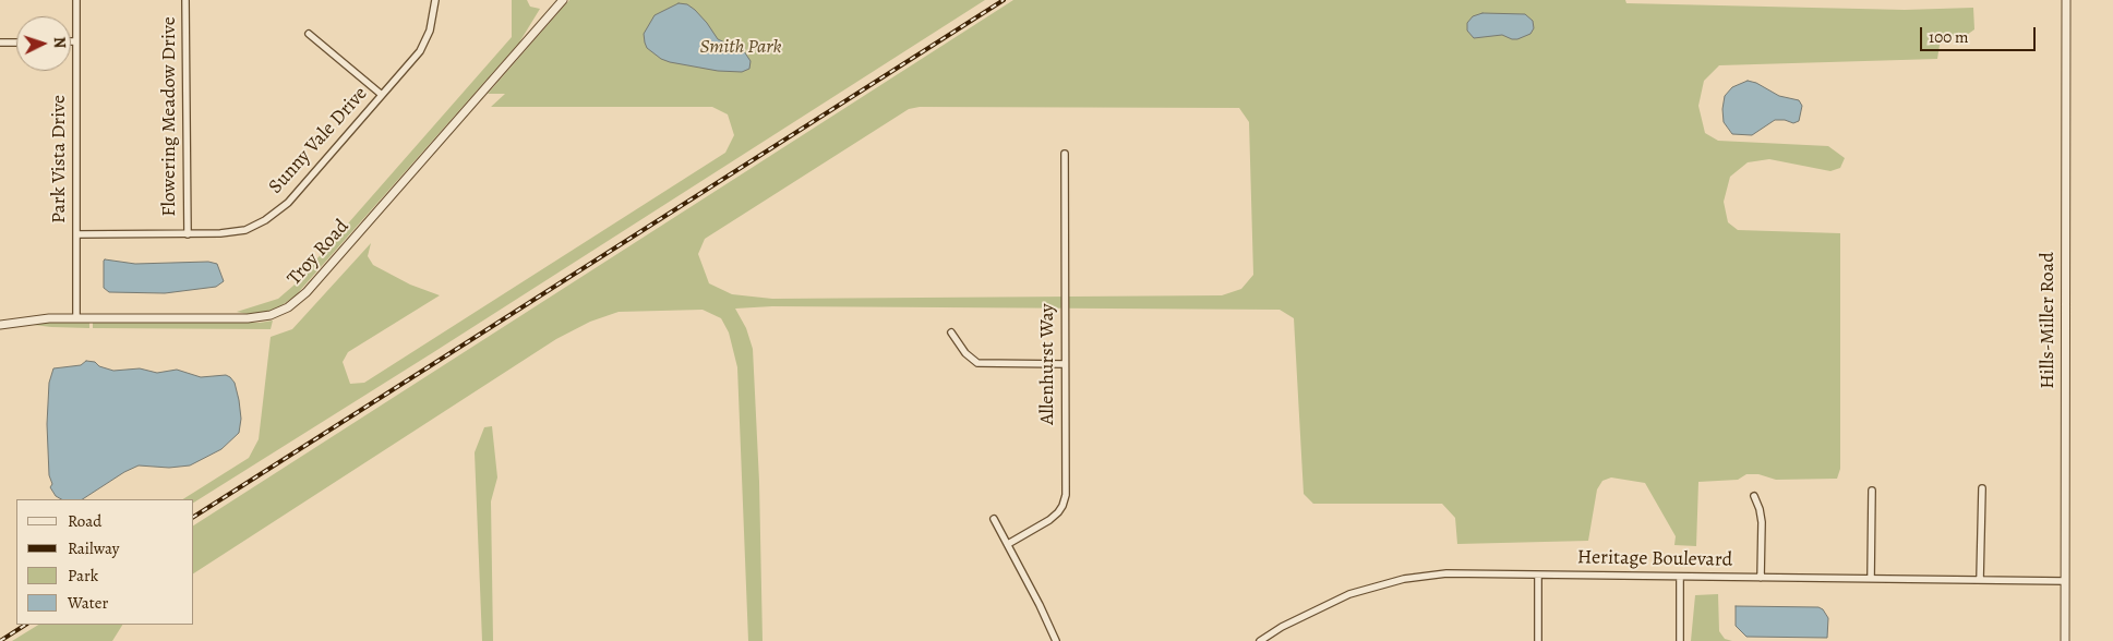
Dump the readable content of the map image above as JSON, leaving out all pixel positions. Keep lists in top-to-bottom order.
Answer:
{
  "streets": {
    "street": [
      "Flowering Meadow Drive",
      "Sunny Vale Drive",
      "Park Vista Drive",
      "Troy Road",
      "Hills-Miller Road",
      "Allenhurst Way",
      "Heritage Boulevard"
    ]
  },
  "crossings": [
    ["Flowering Meadow Drive", "Sunny Vale Drive"],
    ["Sunny Vale Drive", "Park Vista Drive"],
    ["Park Vista Drive", "Troy Road"],
    ["Hills-Miller Road", "Heritage Boulevard"]
  ],
  "parks": ["Smith Park"],
  "legend": [
    "Road",
    "Railway",
    "Park",
    "Water"
  ],
  "scale_bar": "100 m",
  "north": "right"
}
